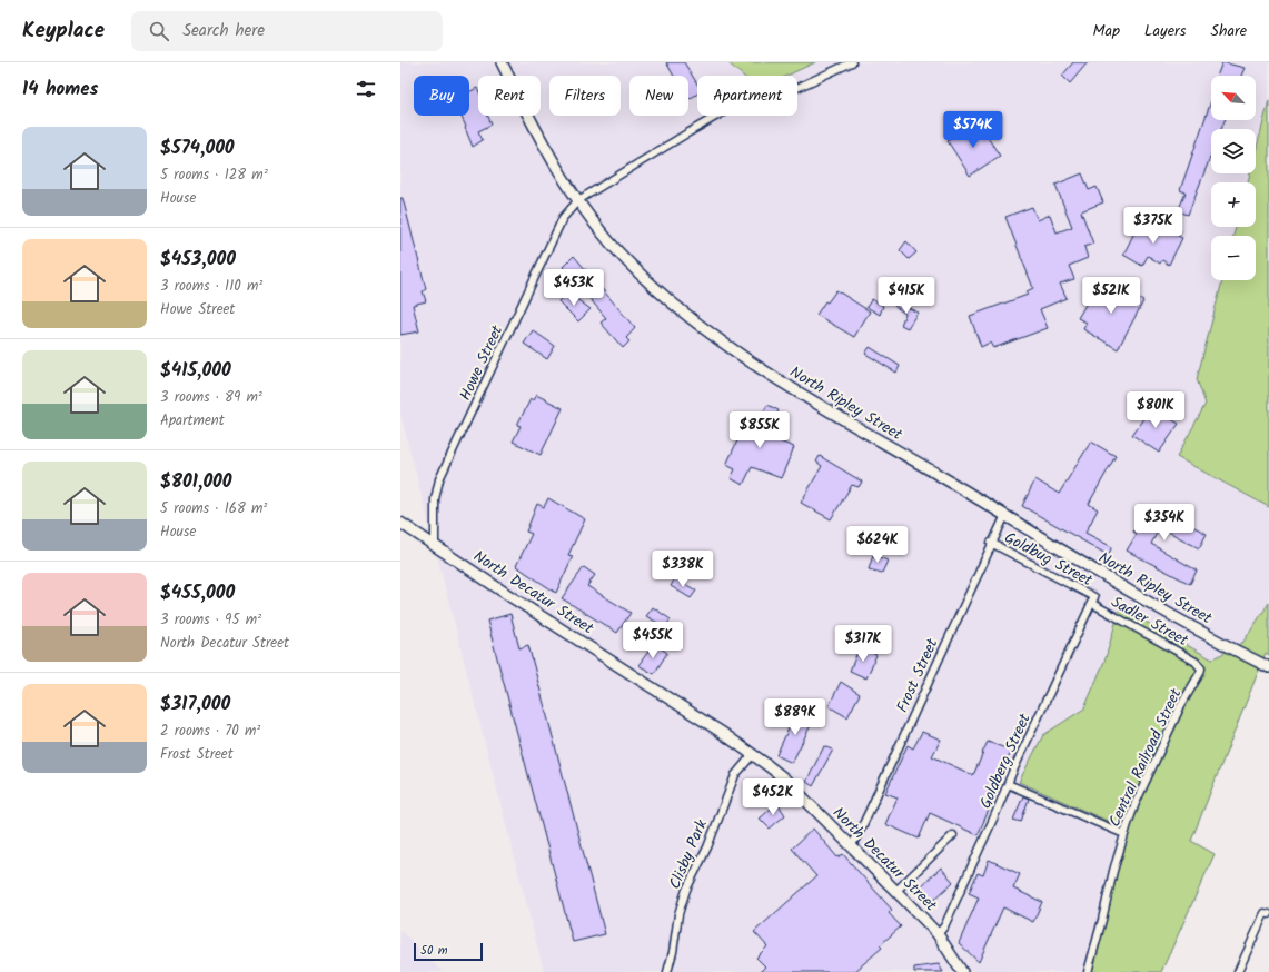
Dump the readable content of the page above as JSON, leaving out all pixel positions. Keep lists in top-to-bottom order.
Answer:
{
  "streets": {
    "main road": ["North Ripley Street", "North Decatur Street"],
    "street": [
      "Howe Street",
      "Goldbug Street",
      "Sadler Street",
      "Frost Street",
      "Central Railroad Street",
      "Goldberg Street",
      "Clisby Park"
    ]
  },
  "crossings": [
    ["Howe Street", "North Ripley Street"],
    ["Howe Street", "North Decatur Street"],
    ["North Ripley Street", "Frost Street"],
    ["Goldbug Street", "Sadler Street"],
    ["Goldbug Street", "Frost Street"],
    ["Goldbug Street", "Goldberg Street"],
    ["North Decatur Street", "Frost Street"],
    ["North Decatur Street", "Goldberg Street"],
    ["North Decatur Street", "Clisby Park"],
    ["Sadler Street", "Central Railroad Street"],
    ["Sadler Street", "Goldberg Street"]
  ],
  "scale_bar": "50 m",
  "north": "top left",
  "page": {
    "header": "Keyplace",
    "search": "Search here",
    "nav": ["Map", "Layers", "Share"],
    "heading": "14 homes",
    "map_buttons": ["+", "−"],
    "chip": [
      "Buy",
      "Rent",
      "Filters",
      "New",
      "Apartment"
    ],
    "price": [
      "$574K",
      "$375K",
      "$453K",
      "$415K",
      "$521K",
      "$801K",
      "$855K",
      "$354K",
      "$624K",
      "$338K",
      "$455K",
      "$317K",
      "$889K",
      "$452K"
    ],
    "list": [
      {
        "name": "$574,000",
        "note": "5 rooms · 128 m² · House"
      },
      {
        "name": "$453,000",
        "note": "3 rooms · 110 m² · Howe Street"
      },
      {
        "name": "$415,000",
        "note": "3 rooms · 89 m² · Apartment"
      },
      {
        "name": "$801,000",
        "note": "5 rooms · 168 m² · House"
      },
      {
        "name": "$455,000",
        "note": "3 rooms · 95 m² · North Decatur Street"
      },
      {
        "name": "$317,000",
        "note": "2 rooms · 70 m² · Frost Street"
      }
    ],
    "scale": "50 m"
  }
}
